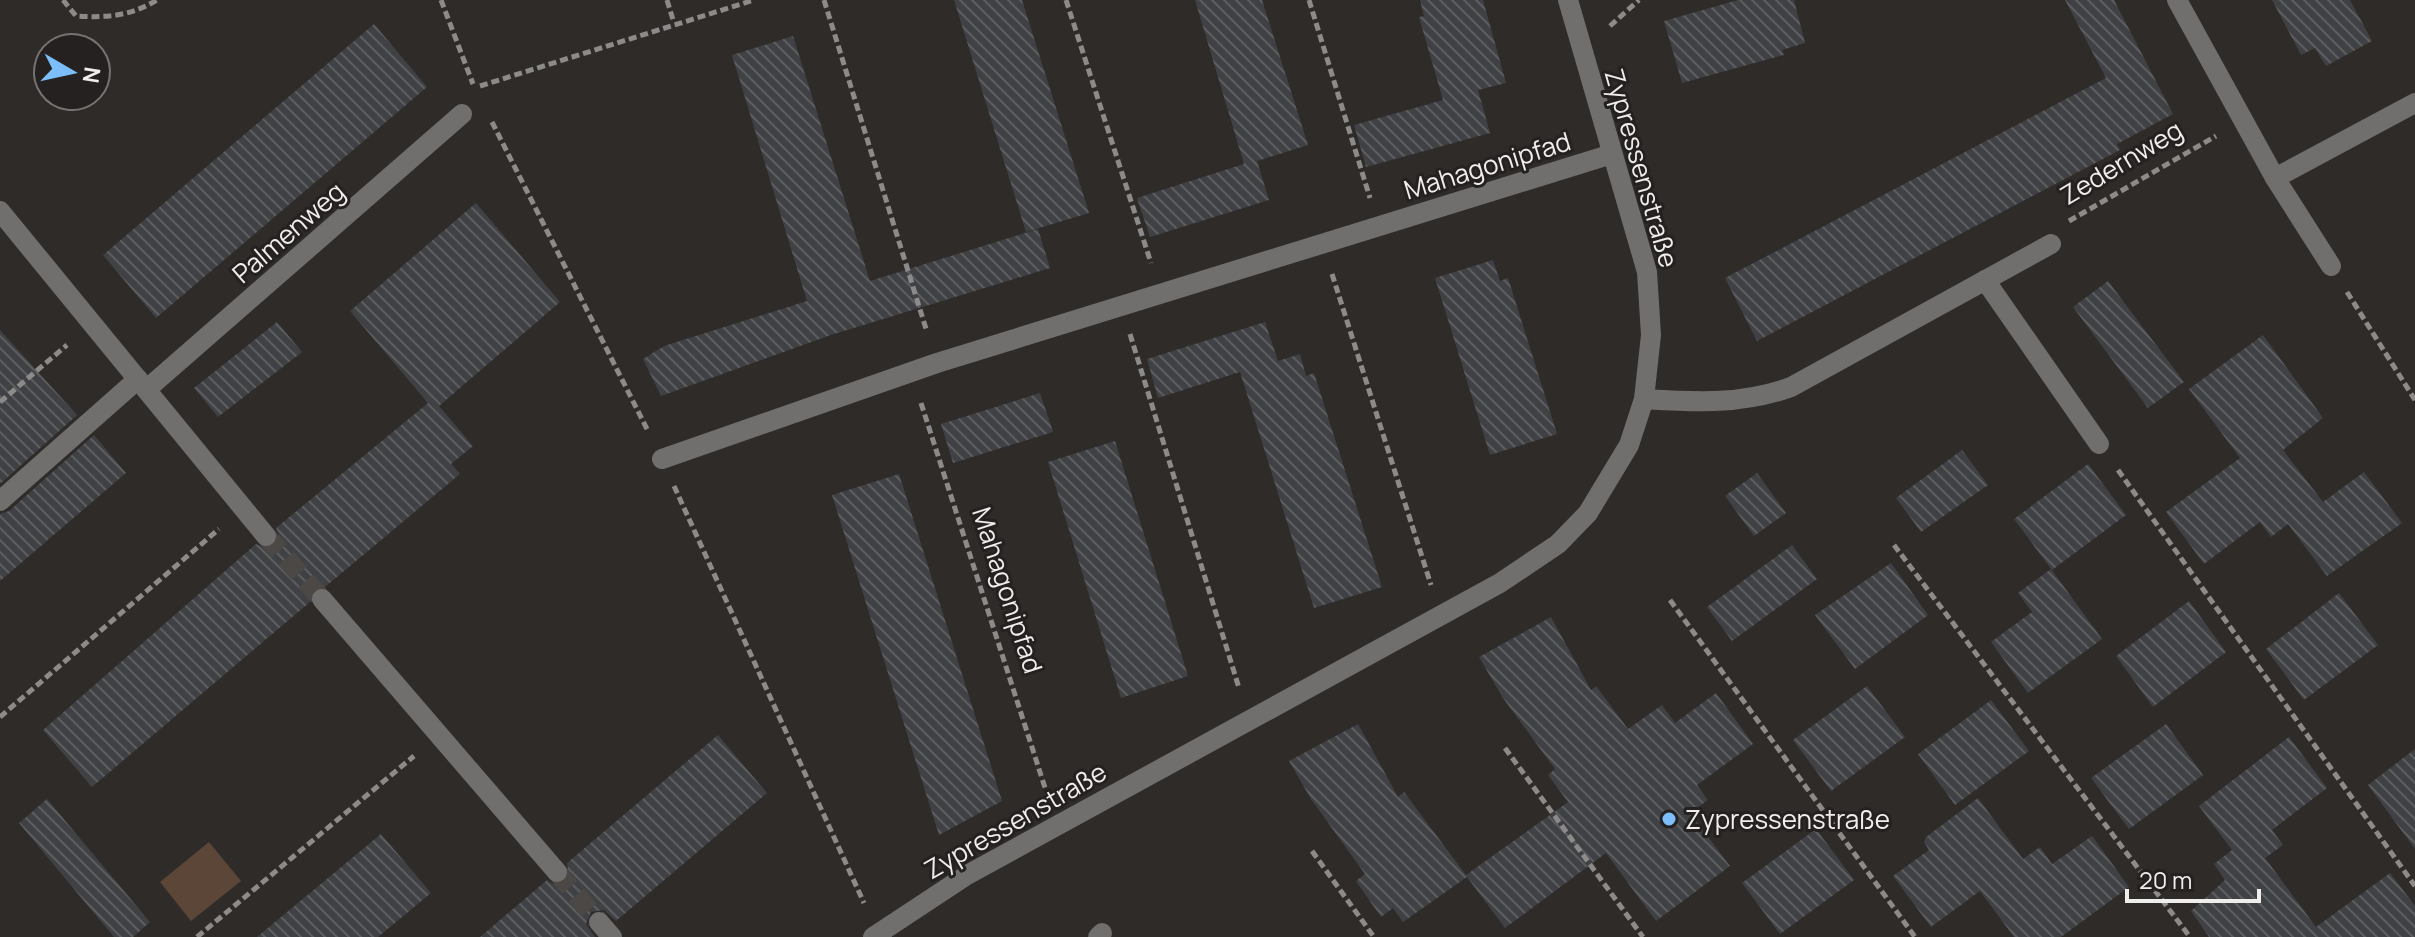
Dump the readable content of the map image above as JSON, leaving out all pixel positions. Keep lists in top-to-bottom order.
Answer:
{
  "streets": {
    "street": [
      "Zedernweg",
      "Mahagonipfad",
      "Zypressenstraße",
      "Palmenweg"
    ]
  },
  "crossings": [
    ["Zedernweg", "Zypressenstraße"],
    ["Mahagonipfad", "Zypressenstraße"]
  ],
  "places": ["Zypressenstraße"],
  "scale_bar": "20 m",
  "north": "right"
}
